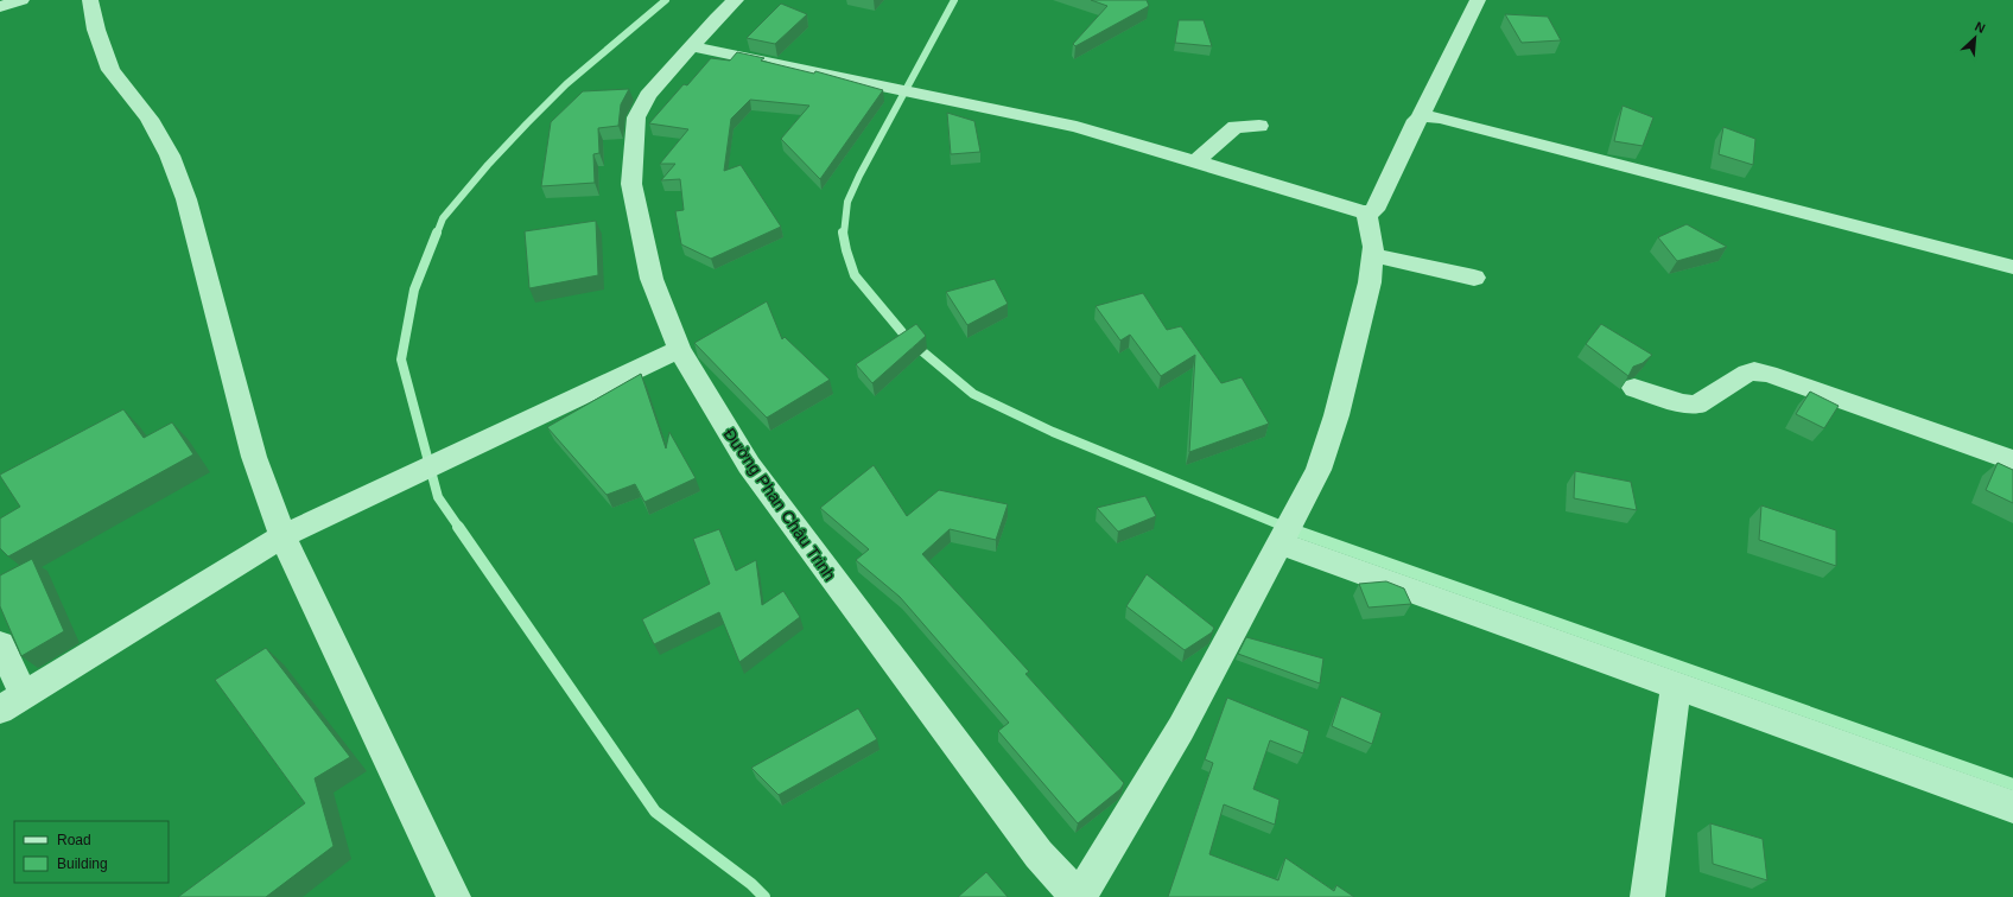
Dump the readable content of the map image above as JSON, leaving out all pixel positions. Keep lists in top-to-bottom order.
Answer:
{
  "streets": {
    "street": ["Đường Phan Châu Trinh"]
  },
  "legend": ["Road", "Building"],
  "north": "top right"
}
